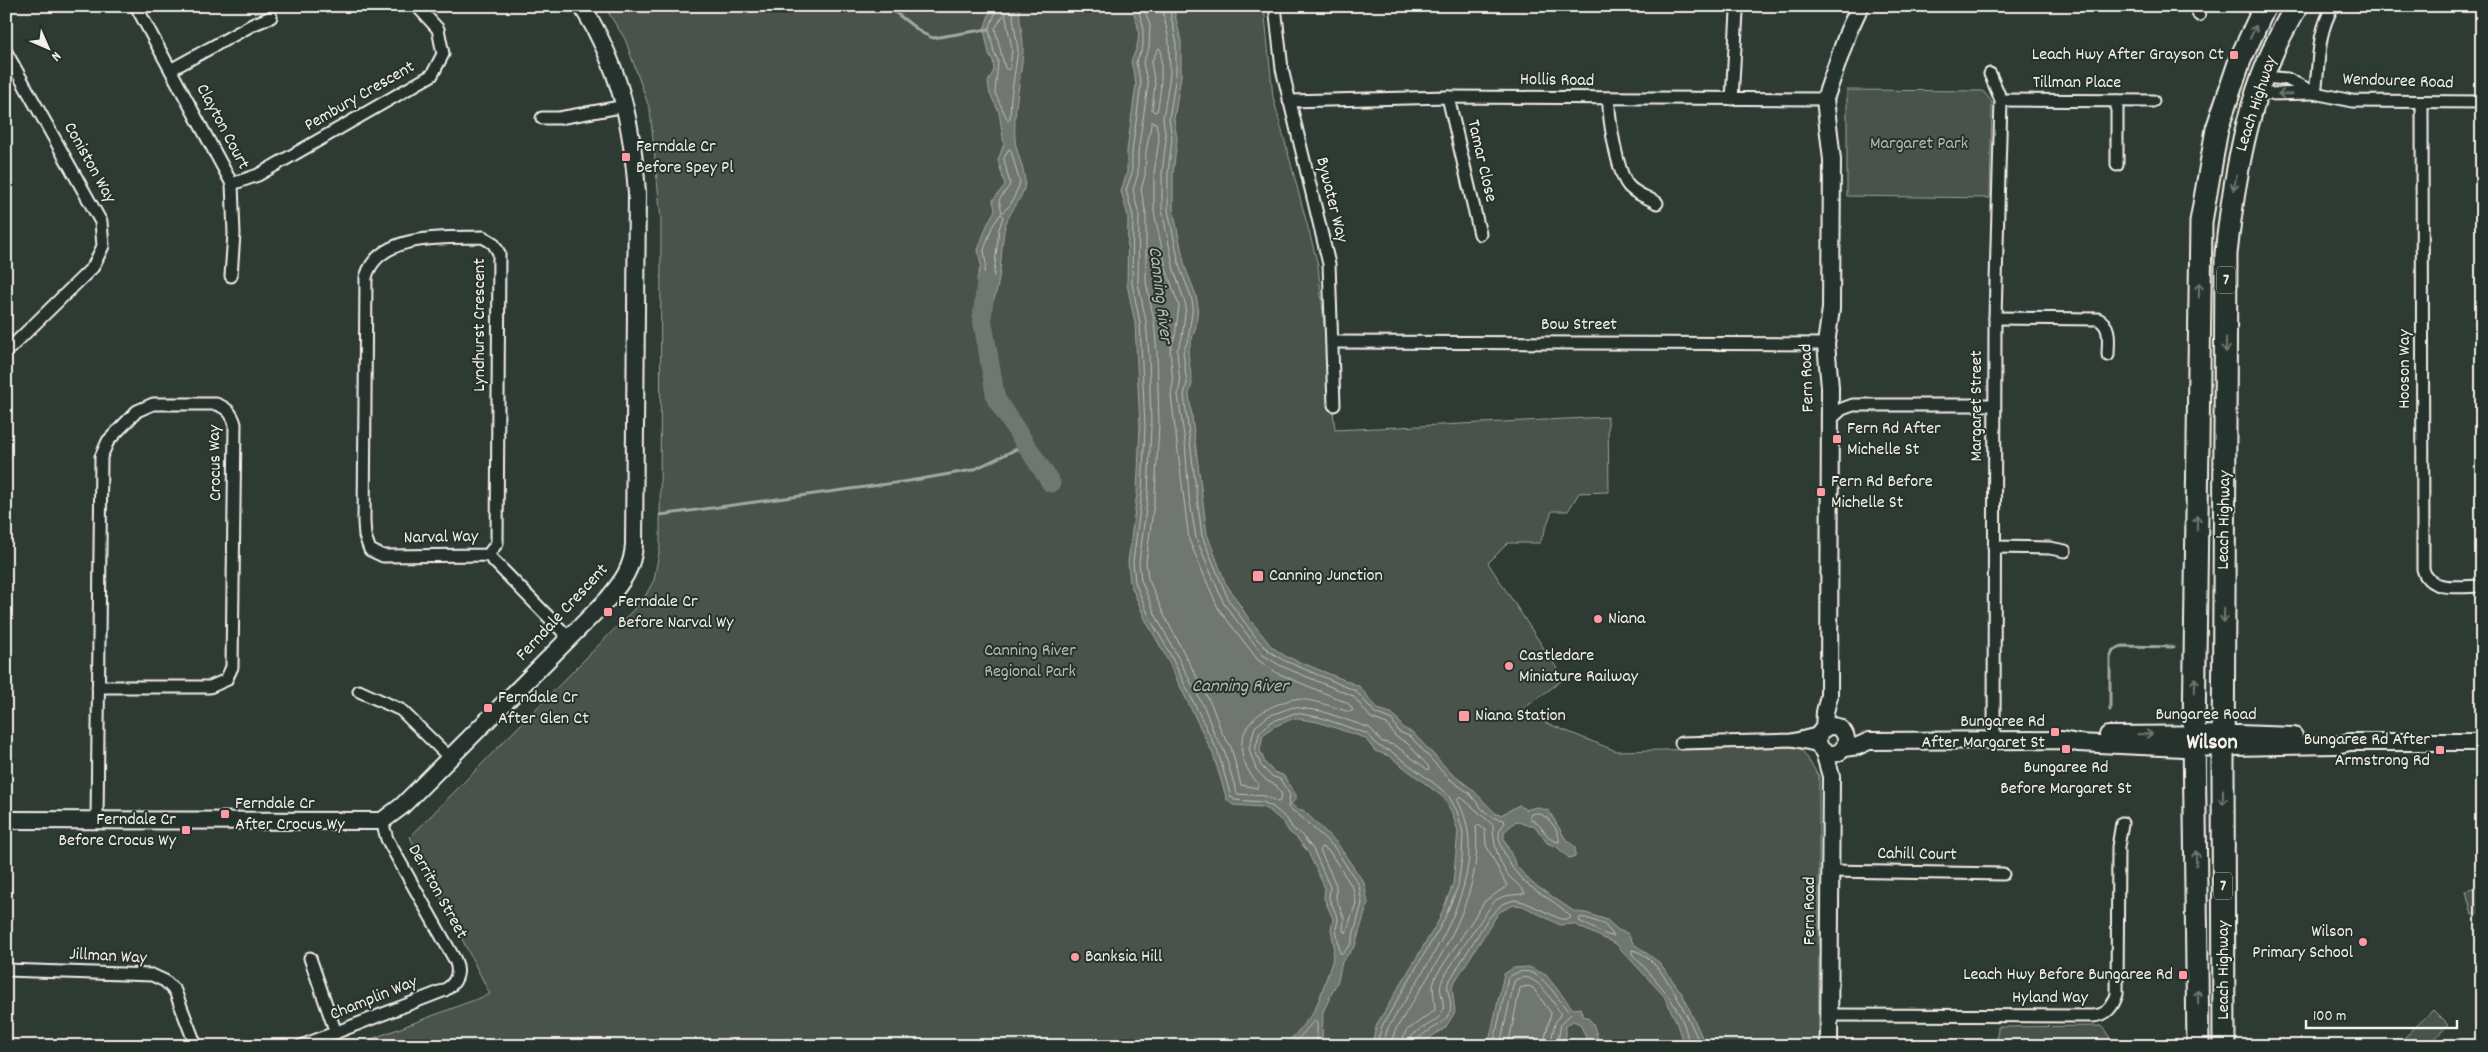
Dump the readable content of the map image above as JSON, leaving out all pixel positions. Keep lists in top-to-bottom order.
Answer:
{
  "streets": {
    "highway": ["Leach Highway", "7"],
    "street": [
      "Hollis Road",
      "Wendouree Road",
      "Tillman Place",
      "Pembury Crescent",
      "Clayton Court",
      "Tamar Close",
      "Coniston Way",
      "Bywater Way",
      "Lyndhurst Crescent",
      "Bow Street",
      "Hooson Way",
      "Fern Road",
      "Margaret Street",
      "Crocus Way",
      "Narval Way",
      "Ferndale Crescent",
      "Bungaree Road",
      "Cahill Court",
      "Derriton Street",
      "Jillman Way",
      "Hyland Way",
      "Champlin Way"
    ]
  },
  "crossings": [
    ["Hollis Road", "Tamar Close"],
    ["Hollis Road", "Bywater Way"],
    ["Hollis Road", "Fern Road"],
    ["Wendouree Road", "Leach Highway"],
    ["Wendouree Road", "Hooson Way"],
    ["Tillman Place", "Margaret Street"],
    ["Pembury Crescent", "Clayton Court"],
    ["Leach Highway", "Bungaree Road"],
    ["Bywater Way", "Bow Street"],
    ["Lyndhurst Crescent", "Narval Way"],
    ["Bow Street", "Fern Road"],
    ["Fern Road", "Bungaree Road"],
    ["Fern Road", "Cahill Court"],
    ["Fern Road", "Hyland Way"],
    ["Margaret Street", "Bungaree Road"],
    ["Narval Way", "Ferndale Crescent"],
    ["Ferndale Crescent", "Derriton Street"],
    ["Derriton Street", "Champlin Way"]
  ],
  "districts": ["Wilson"],
  "water": ["Canning River"],
  "parks": ["Margaret Park", "Canning River Regional Park"],
  "places": {
    "transit": [
      "Leach Hwy After Grayson Ct",
      "Ferndale Cr Before Spey Pl",
      "Fern Rd After Michelle St",
      "Fern Rd Before Michelle St",
      "Canning Junction",
      "Ferndale Cr Before Narval Wy",
      "Ferndale Cr After Glen Ct",
      "Niana Station",
      "Bungaree Rd After Margaret St",
      "Bungaree Rd Before Margaret St",
      "Bungaree Rd After Armstrong Rd",
      "Ferndale Cr After Crocus Wy",
      "Ferndale Cr Before Crocus Wy",
      "Leach Hwy Before Bungaree Rd"
    ],
    "other": [
      "Niana",
      "Castledare Miniature Railway",
      "Wilson Primary School",
      "Banksia Hill"
    ]
  },
  "scale_bar": "100 m",
  "north": "bottom right"
}
